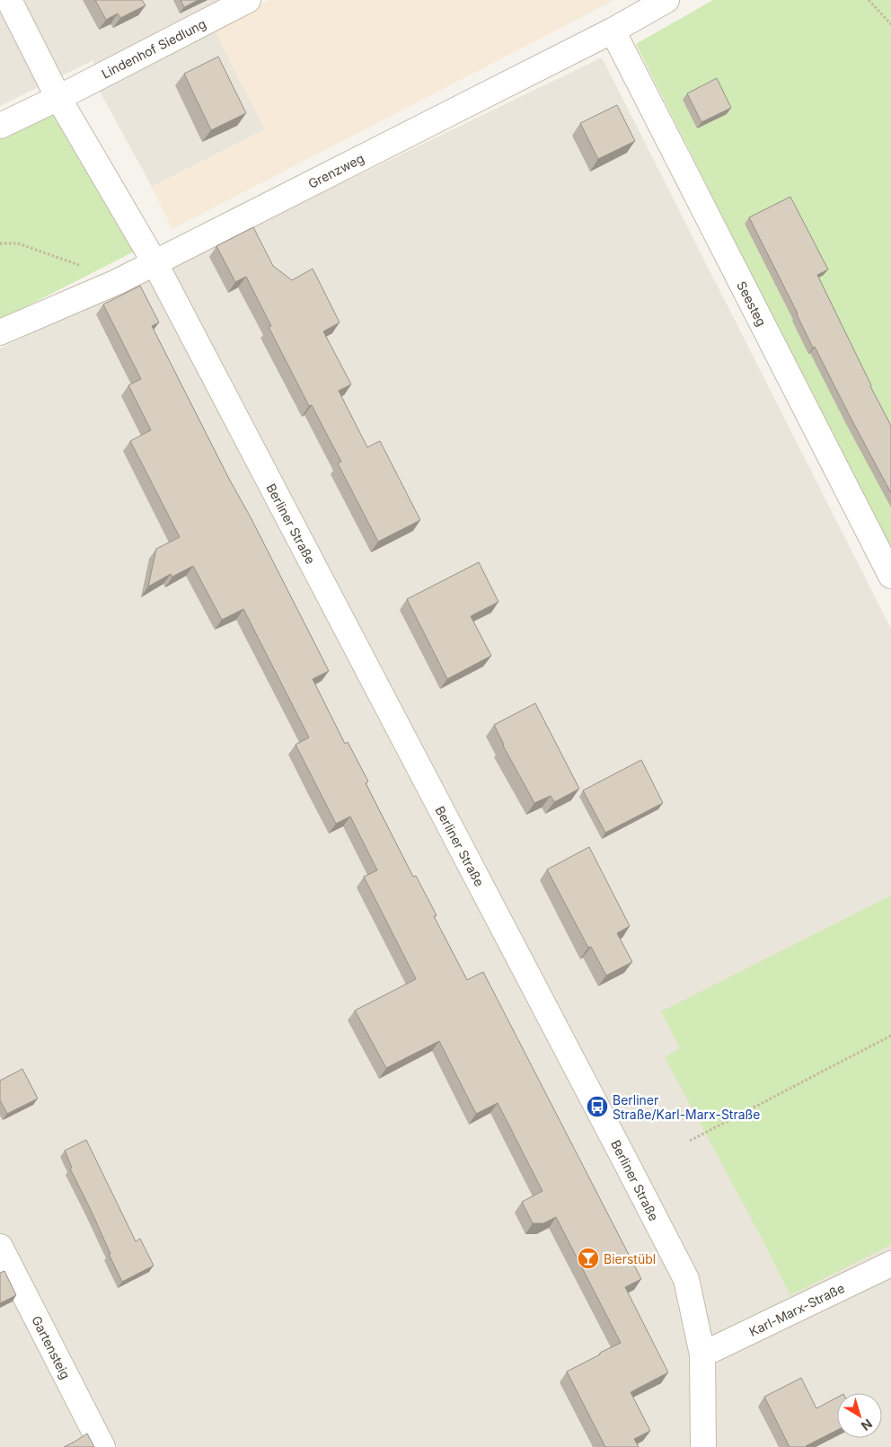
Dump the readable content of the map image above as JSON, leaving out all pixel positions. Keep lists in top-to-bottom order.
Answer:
{
  "streets": {
    "street": [
      "Lindenhof Siedlung",
      "Grenzweg",
      "Seesteg",
      "Berliner Straße",
      "Karl-Marx-Straße",
      "Gartensteig"
    ]
  },
  "crossings": [
    ["Grenzweg", "Seesteg"],
    ["Grenzweg", "Berliner Straße"],
    ["Berliner Straße", "Karl-Marx-Straße"]
  ],
  "places": {
    "bus stop": ["Berliner Straße/Karl-Marx-Straße"],
    "bar": ["Bierstübl"]
  },
  "north": "bottom right"
}
